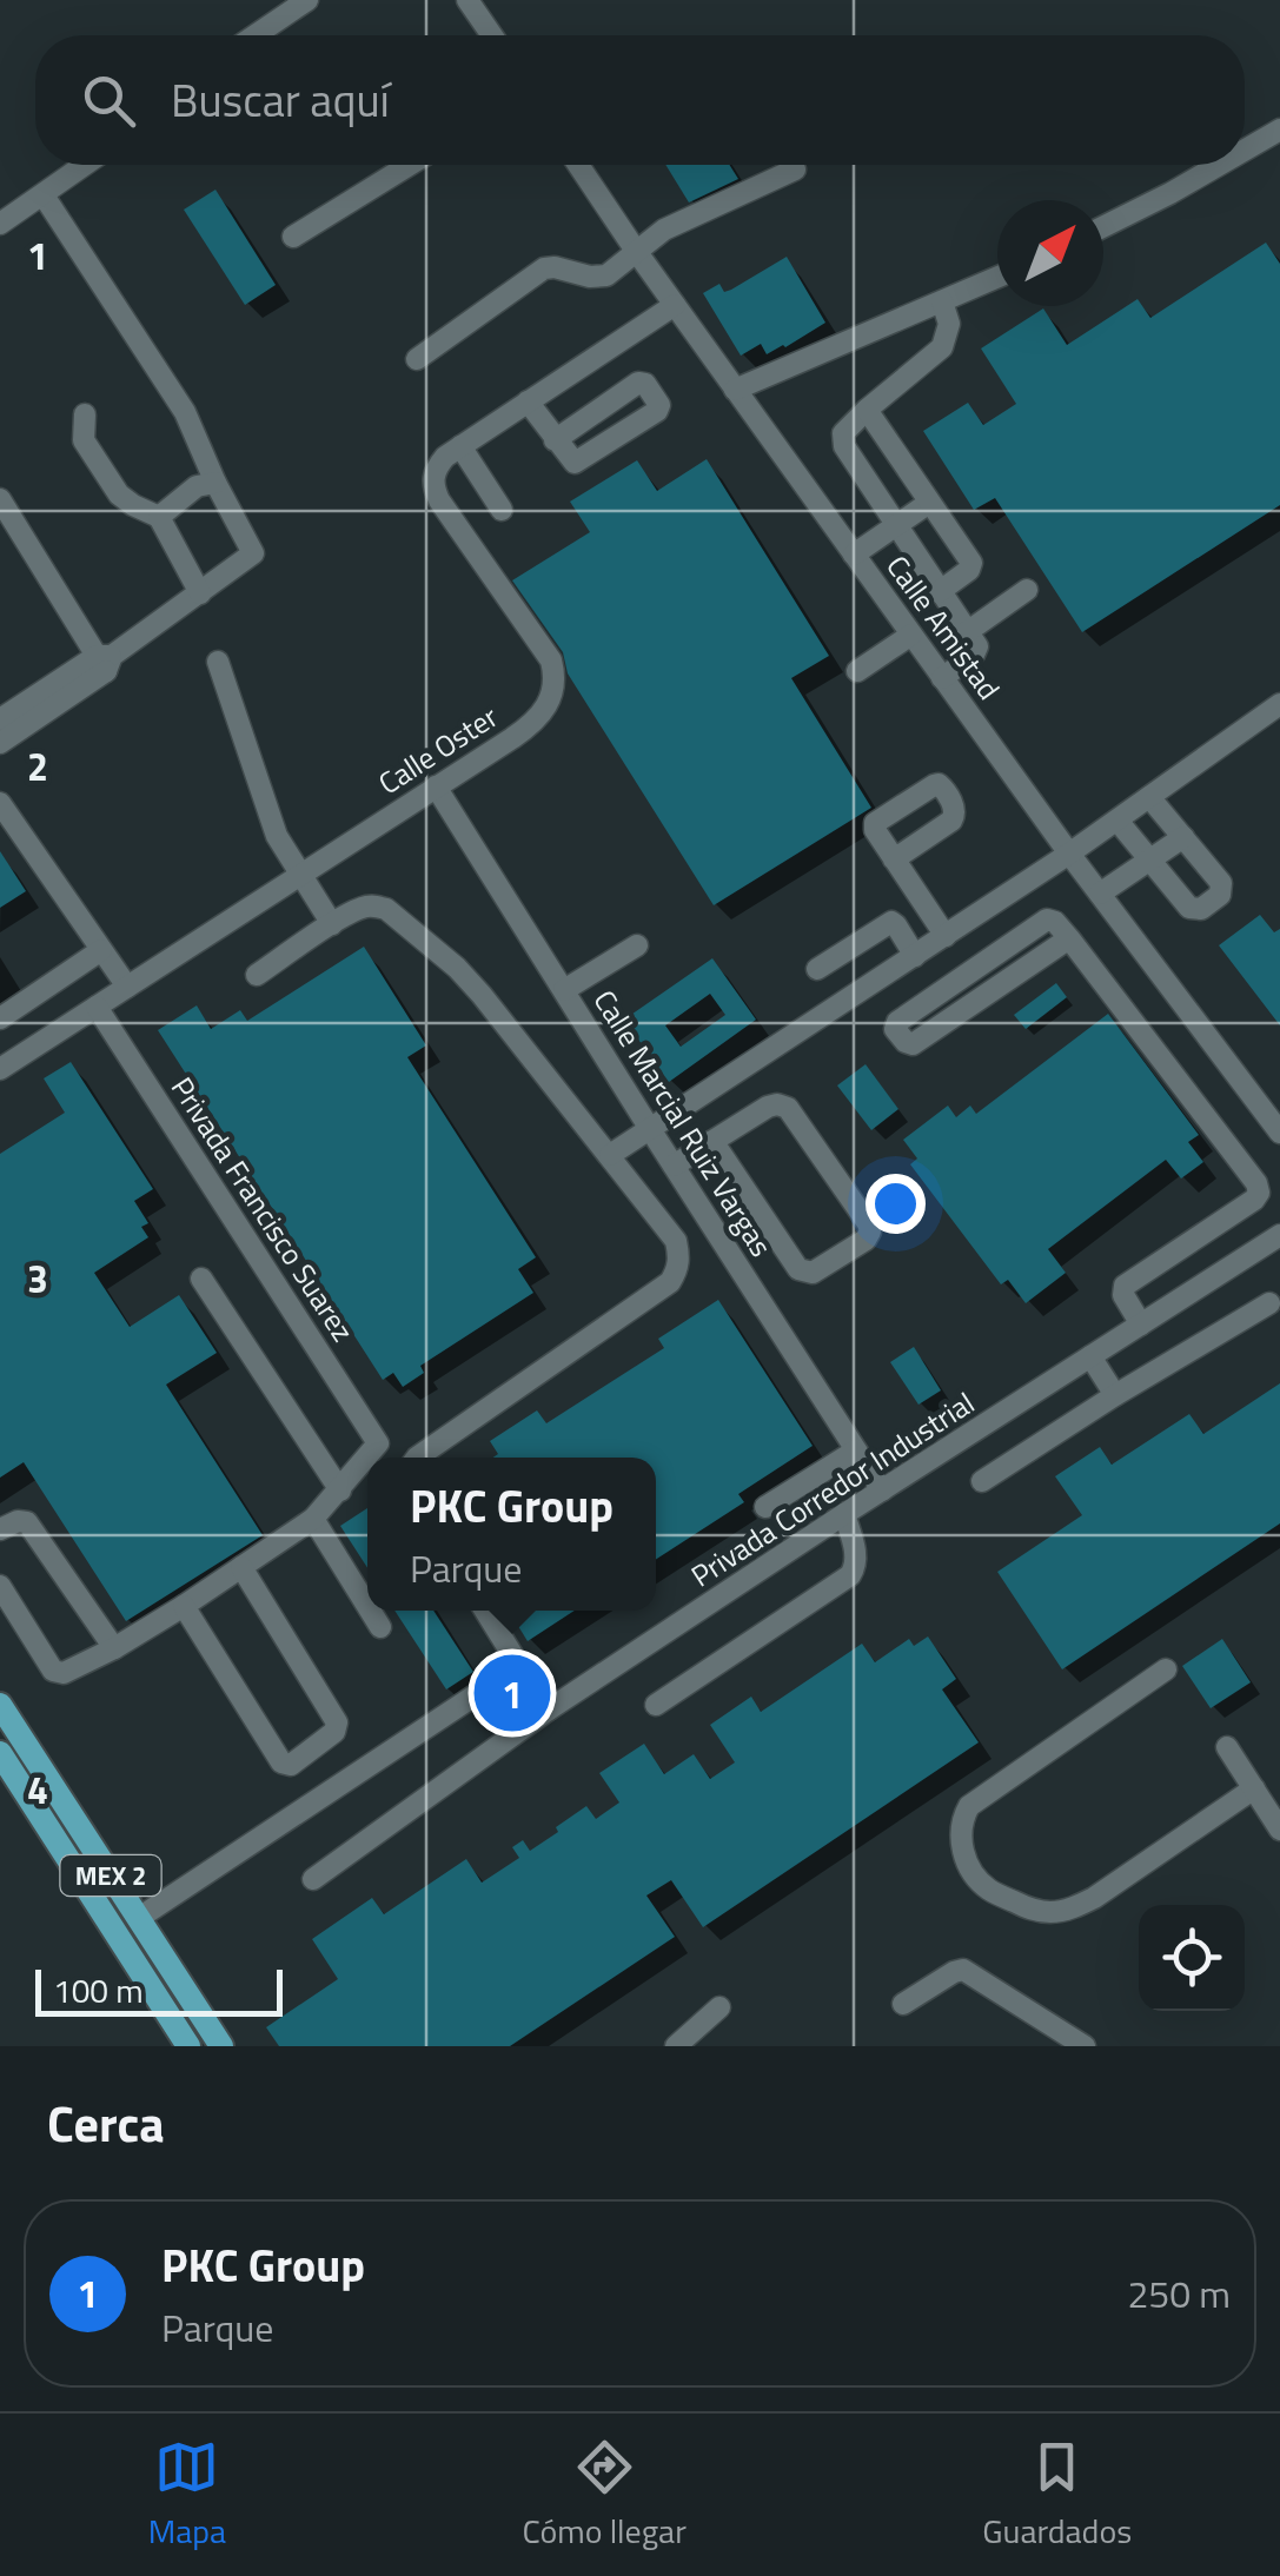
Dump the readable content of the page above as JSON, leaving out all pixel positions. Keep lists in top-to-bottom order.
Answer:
{
  "streets": {
    "main road": ["MEX 2"],
    "street": [
      "Calle Amistad",
      "Calle Oster",
      "Calle Marcial Ruiz Vargas",
      "Privada Francisco Suarez",
      "Privada Corredor Industrial"
    ]
  },
  "crossings": [
    ["Calle Amistad", "Calle Oster"],
    ["Calle Oster", "Calle Marcial Ruiz Vargas"],
    ["Calle Oster", "Privada Francisco Suarez"],
    ["Calle Marcial Ruiz Vargas", "Privada Corredor Industrial"]
  ],
  "scale_bar": "100 m",
  "north": "top right",
  "page": {
    "search": "Buscar aquí",
    "popup": ["PKC Group", "Parque"],
    "pins": "1",
    "scale": "100 m",
    "heading": "Cerca",
    "list": [
      {
        "mark": "1",
        "name": "PKC Group",
        "note": "Parque",
        "value": "250 m"
      }
    ],
    "nav": ["Mapa", "Cómo llegar", "Guardados"]
  },
  "grid": {
    "rows": [
      "1",
      "2",
      "3",
      "4"
    ]
  }
}
